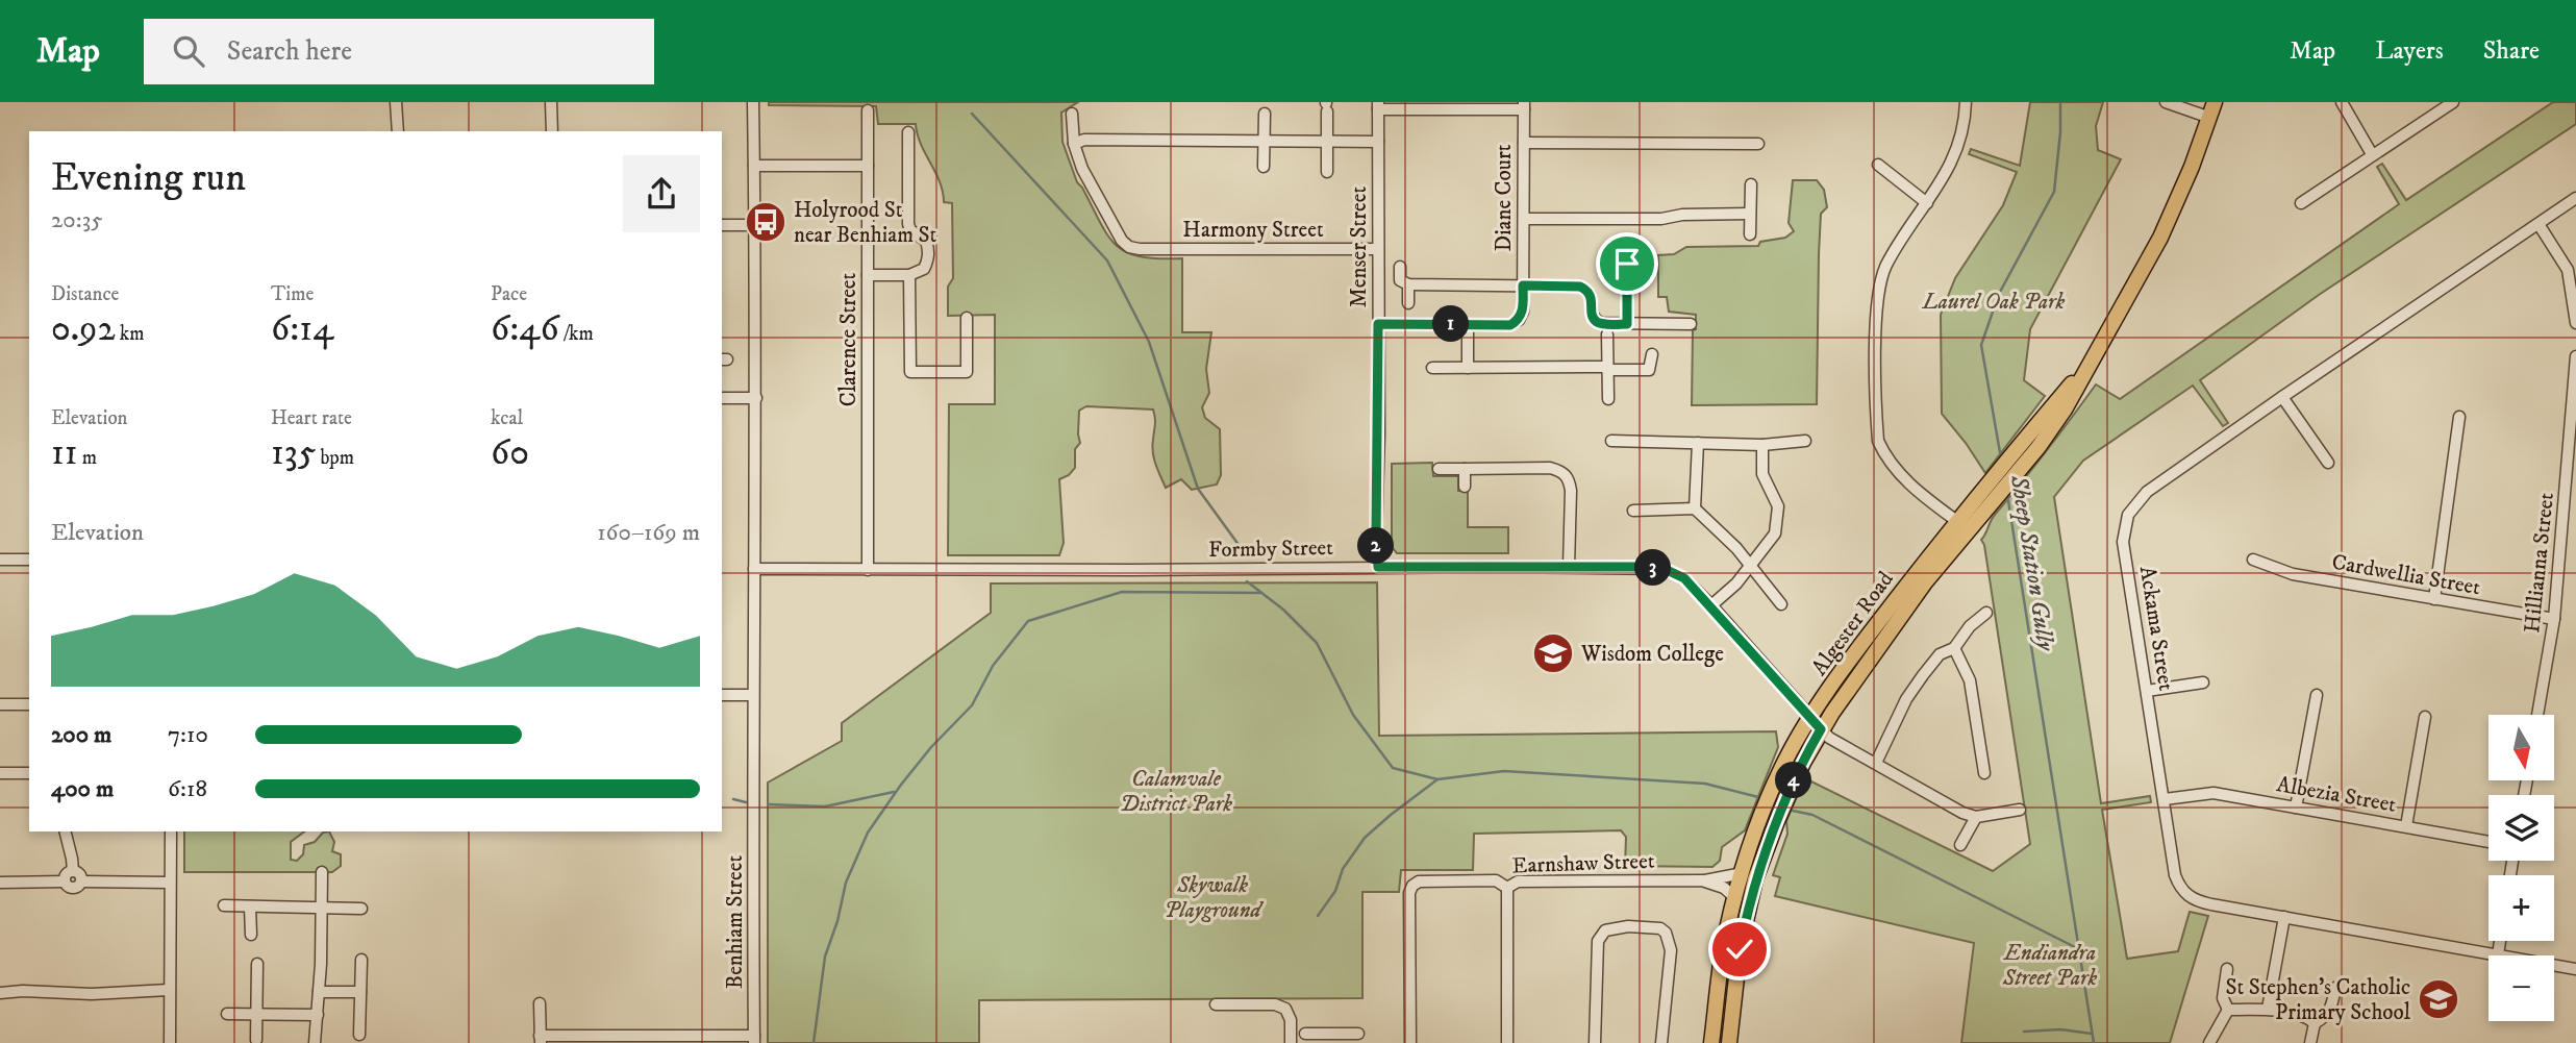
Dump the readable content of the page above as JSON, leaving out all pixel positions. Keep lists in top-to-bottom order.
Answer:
{
  "streets": {
    "main road": ["Algester Road"],
    "street": [
      "Diane Court",
      "Harmony Street",
      "Menser Street",
      "Clarence Street",
      "Formby Street",
      "Hillianna Street",
      "Cardwellia Street",
      "Ackama Street",
      "Albezia Street",
      "Earnshaw Street",
      "Benhiam Street"
    ]
  },
  "crossings": [
    ["Diane Court", "Menser Street"],
    ["Harmony Street", "Menser Street"],
    ["Menser Street", "Formby Street"],
    ["Clarence Street", "Formby Street"],
    ["Formby Street", "Algester Road"],
    ["Formby Street", "Benhiam Street"],
    ["Hillianna Street", "Cardwellia Street"],
    ["Algester Road", "Earnshaw Street"],
    ["Ackama Street", "Albezia Street"]
  ],
  "water": ["Sheep Station Gully"],
  "parks": [
    "Laurel Oak Park",
    "Calamvale District Park",
    "Skywalk Playground",
    "Endiandra Street Park"
  ],
  "places": {
    "bus stop": ["Holyrood St near Benhiam St"],
    "school or university": ["Wisdom College", "St Stephen's Catholic Primary School"]
  },
  "north": "bottom",
  "page": {
    "header": "Map",
    "search": "Search here",
    "nav": ["Map", "Layers", "Share"],
    "heading": ["Evening run", "20:35"],
    "stats": [
      ["Distance", "0.92 km"],
      ["Time", "6:14"],
      ["Pace", "6:46 /km"],
      ["Elevation", "11 m"],
      ["Heart rate", "135 bpm"],
      ["kcal", "60"]
    ],
    "pins": [
      "1",
      "2",
      "3",
      "4"
    ],
    "chart": ["Elevation", "160–169 m"],
    "list": [
      {
        "name": "200 m",
        "note": "7:10"
      },
      {
        "name": "400 m",
        "note": "6:18"
      }
    ],
    "map_buttons": ["+", "−"]
  }
}
